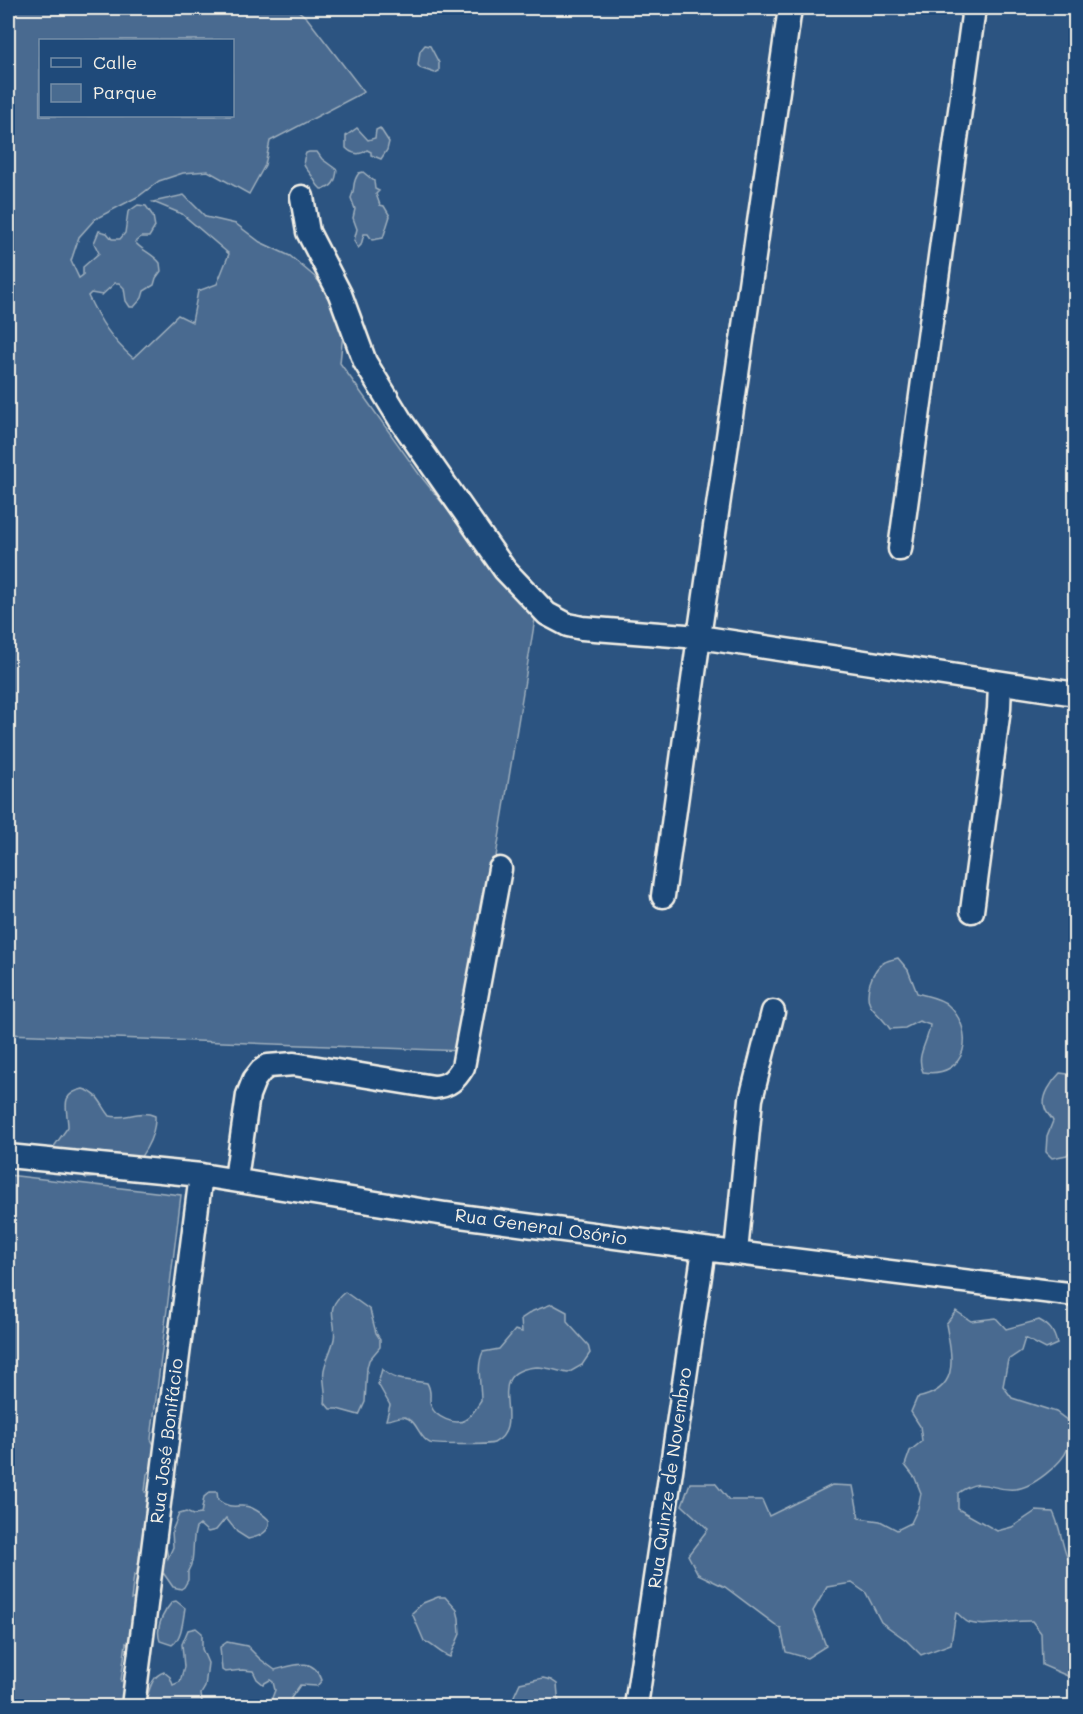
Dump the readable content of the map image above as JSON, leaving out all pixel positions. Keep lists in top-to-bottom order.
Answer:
{
  "streets": {
    "street": ["Rua General Osório", "Rua José Bonifácio", "Rua Quinze de Novembro"]
  },
  "crossings": [
    ["Rua General Osório", "Rua José Bonifácio"],
    ["Rua General Osório", "Rua Quinze de Novembro"]
  ],
  "legend": ["Calle", "Parque"]
}
